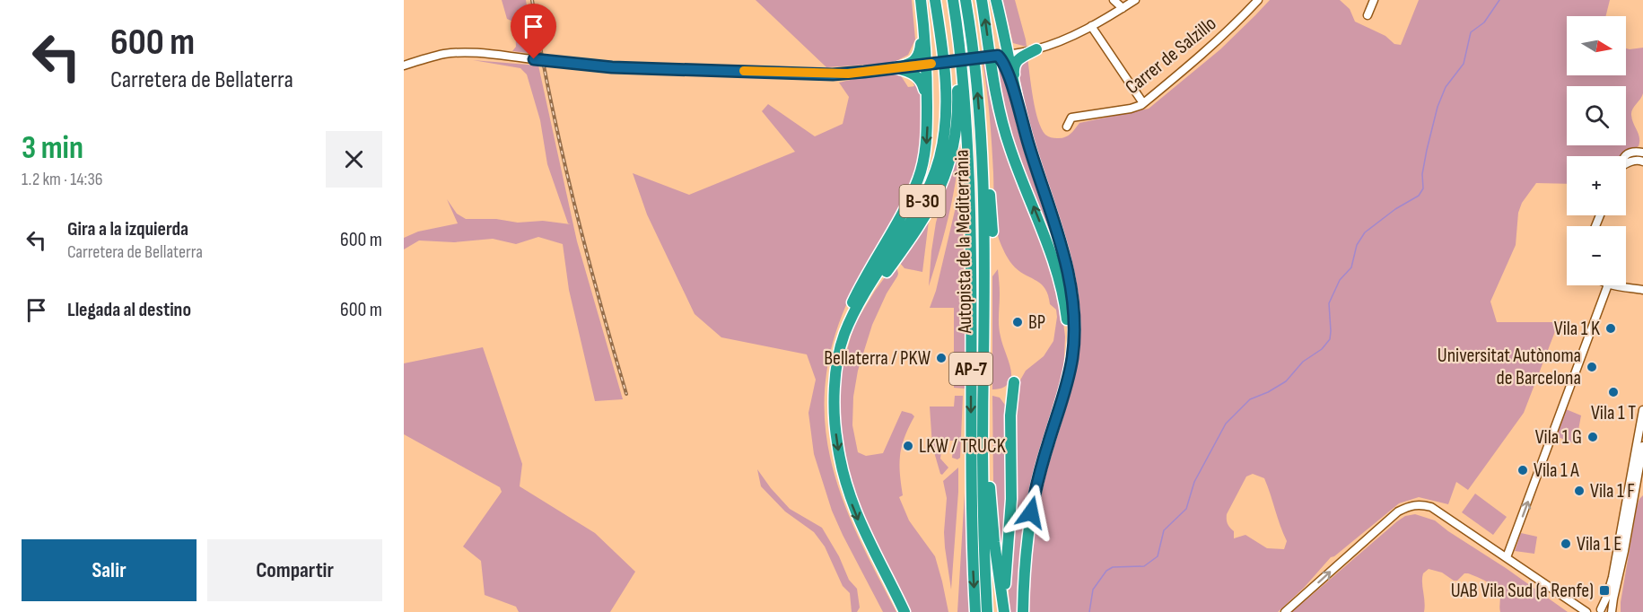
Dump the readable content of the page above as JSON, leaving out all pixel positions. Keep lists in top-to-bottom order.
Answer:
{
  "streets": {
    "highway": ["B-30", "Autopista de la Mediterrània", "AP-7"],
    "street": ["Carrer de Salzillo"]
  },
  "places": {
    "other": [
      "BP",
      "Vila 1 K",
      "Bellaterra / PKW",
      "Universitat Autònoma de Barcelona",
      "Vila 1 T",
      "Vila 1 G",
      "LKW / TRUCK",
      "Vila 1 A",
      "Vila 1 F",
      "Vila 1 E"
    ],
    "transit": ["UAB Vila Sud (a Renfe)"]
  },
  "north": "right",
  "page": {
    "turn": ["600 m", "Carretera de Bellaterra"],
    "map_buttons": ["+", "−"],
    "heading": ["3 min", "1.2 km · 14:36"],
    "list": [
      {
        "name": "Gira a la izquierda",
        "note": "Carretera de Bellaterra",
        "value": "600 m"
      },
      {
        "name": "Llegada al destino",
        "value": "600 m"
      }
    ],
    "buttons": ["Salir", "Compartir"]
  }
}
